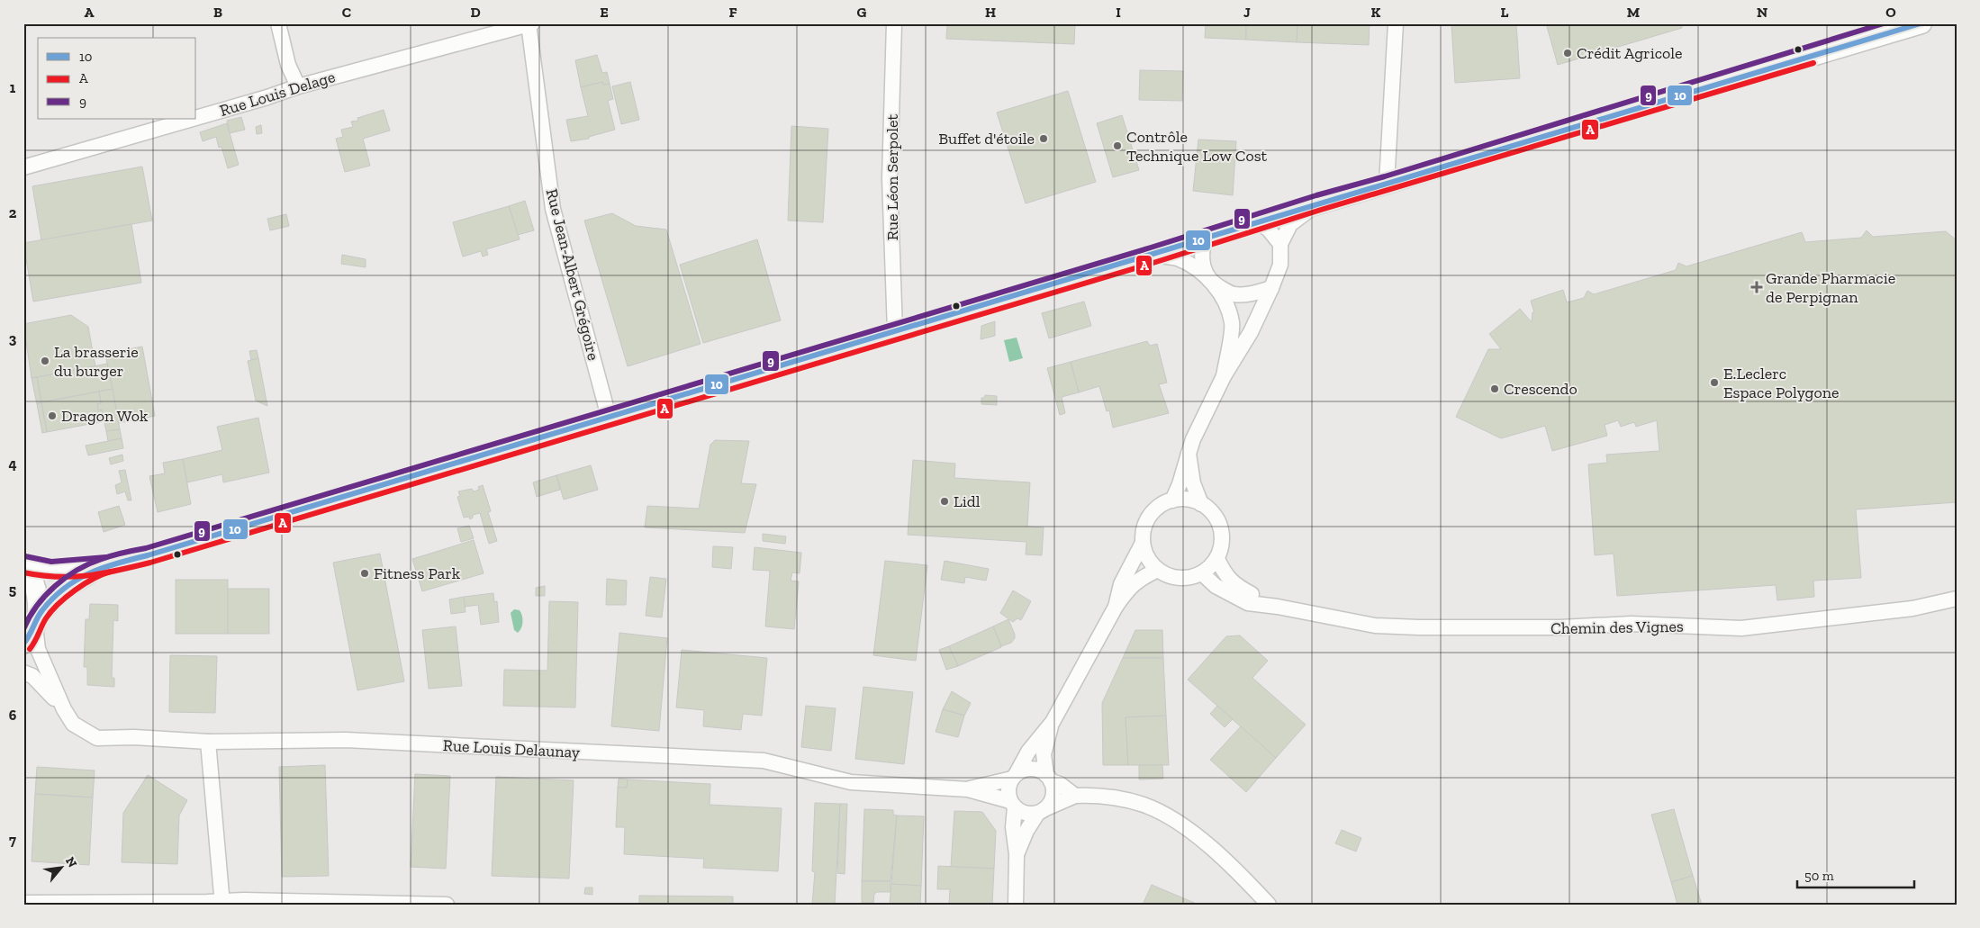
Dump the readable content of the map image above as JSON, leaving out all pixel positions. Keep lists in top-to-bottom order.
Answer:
{
  "streets": {
    "street": [
      "Rue Louis Delage",
      "Rue Léon Serpolet",
      "Rue Jean-Albert Grégoire",
      "Chemin des Vignes",
      "Rue Louis Delaunay"
    ]
  },
  "crossings": [
    ["Rue Louis Delage", "Rue Jean-Albert Grégoire"]
  ],
  "places": {
    "other": [
      "Crédit Agricole",
      "Buffet d'étoile",
      "Contrôle Technique Low Cost",
      "La brasserie du burger",
      "E.Leclerc Espace Polygone",
      "Crescendo",
      "Dragon Wok",
      "Lidl",
      "Fitness Park"
    ],
    "health": ["Grande Pharmacie de Perpignan"]
  },
  "lines": ["transit line 10", "transit line 9", "transit line A"],
  "legend": ["10", "A", "9"],
  "scale_bar": "50 m",
  "north": "top right",
  "grid": {
    "columns": [
      "A",
      "B",
      "C",
      "D",
      "E",
      "F",
      "G",
      "H",
      "I",
      "J",
      "K",
      "L",
      "M",
      "N",
      "O"
    ],
    "rows": [
      "1",
      "2",
      "3",
      "4",
      "5",
      "6",
      "7"
    ]
  }
}
